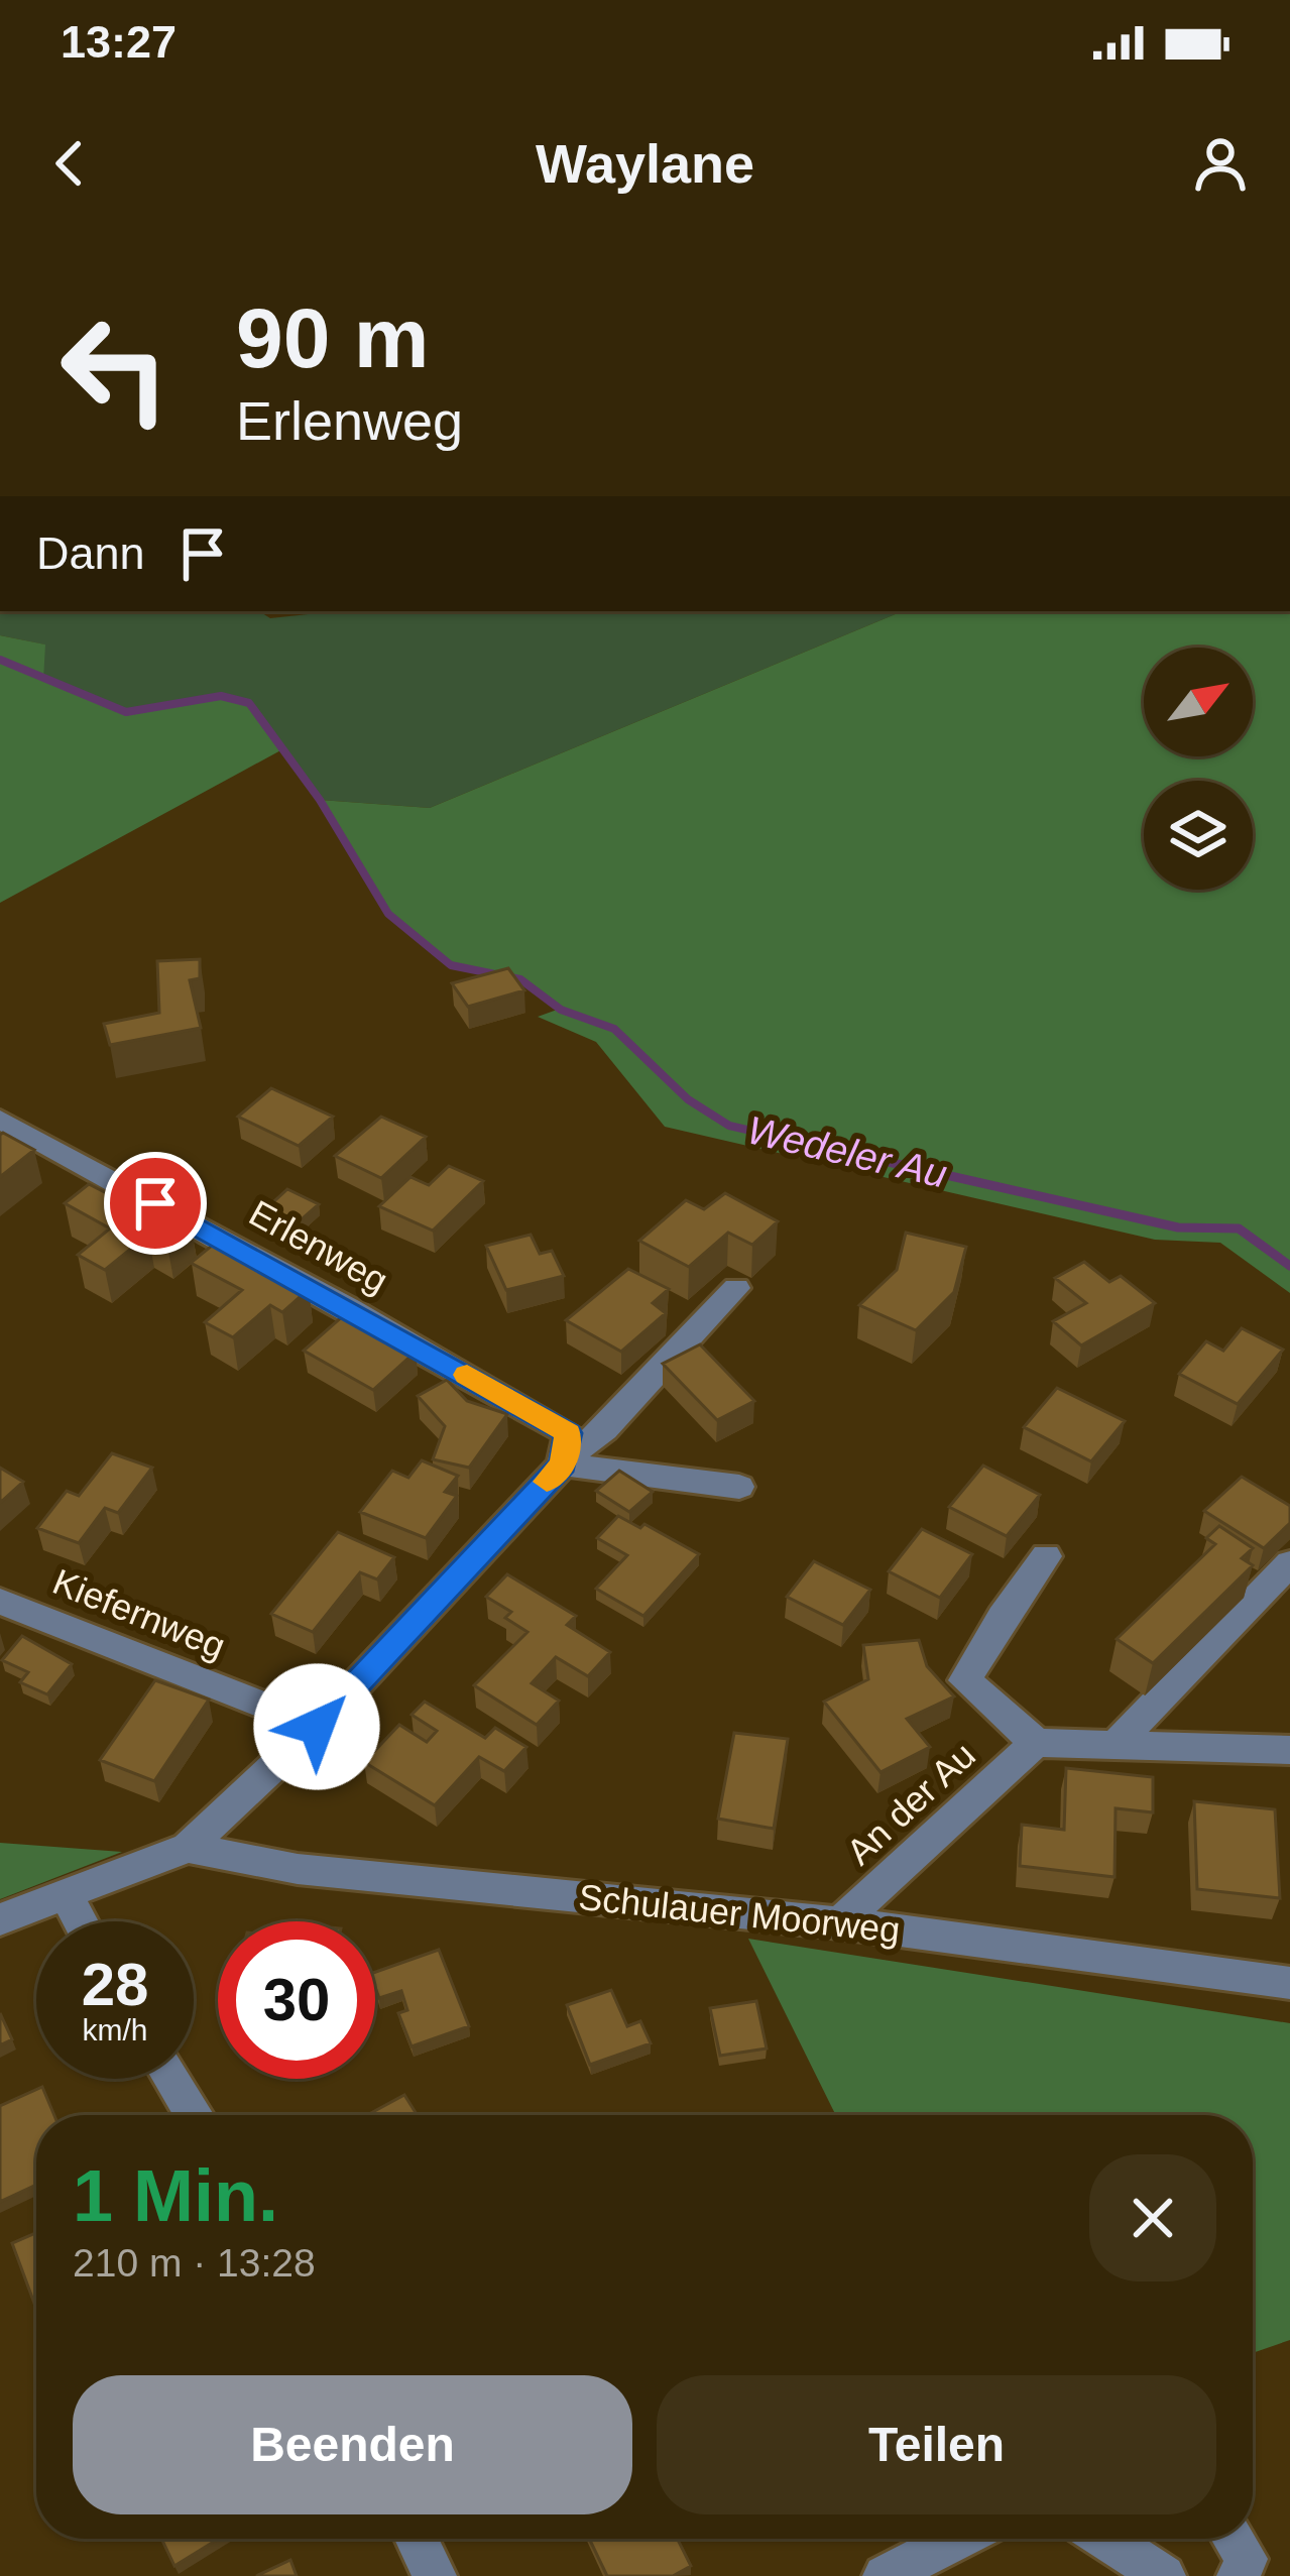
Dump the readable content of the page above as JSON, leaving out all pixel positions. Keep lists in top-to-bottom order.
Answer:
{
  "streets": {
    "street": [
      "Erlenweg",
      "Kiefernweg",
      "An der Au",
      "Schulauer Moorweg"
    ]
  },
  "crossings": [
    ["An der Au", "Schulauer Moorweg"]
  ],
  "water": ["Wedeler Au"],
  "north": "top right",
  "page": {
    "status": "13:27",
    "header": "Waylane",
    "turn": ["90 m", "Erlenweg"],
    "then": "Dann",
    "speed": "28 km/h",
    "limit": "30",
    "heading": ["1 Min.", "210 m · 13:28"],
    "buttons": ["Beenden", "Teilen"]
  }
}
